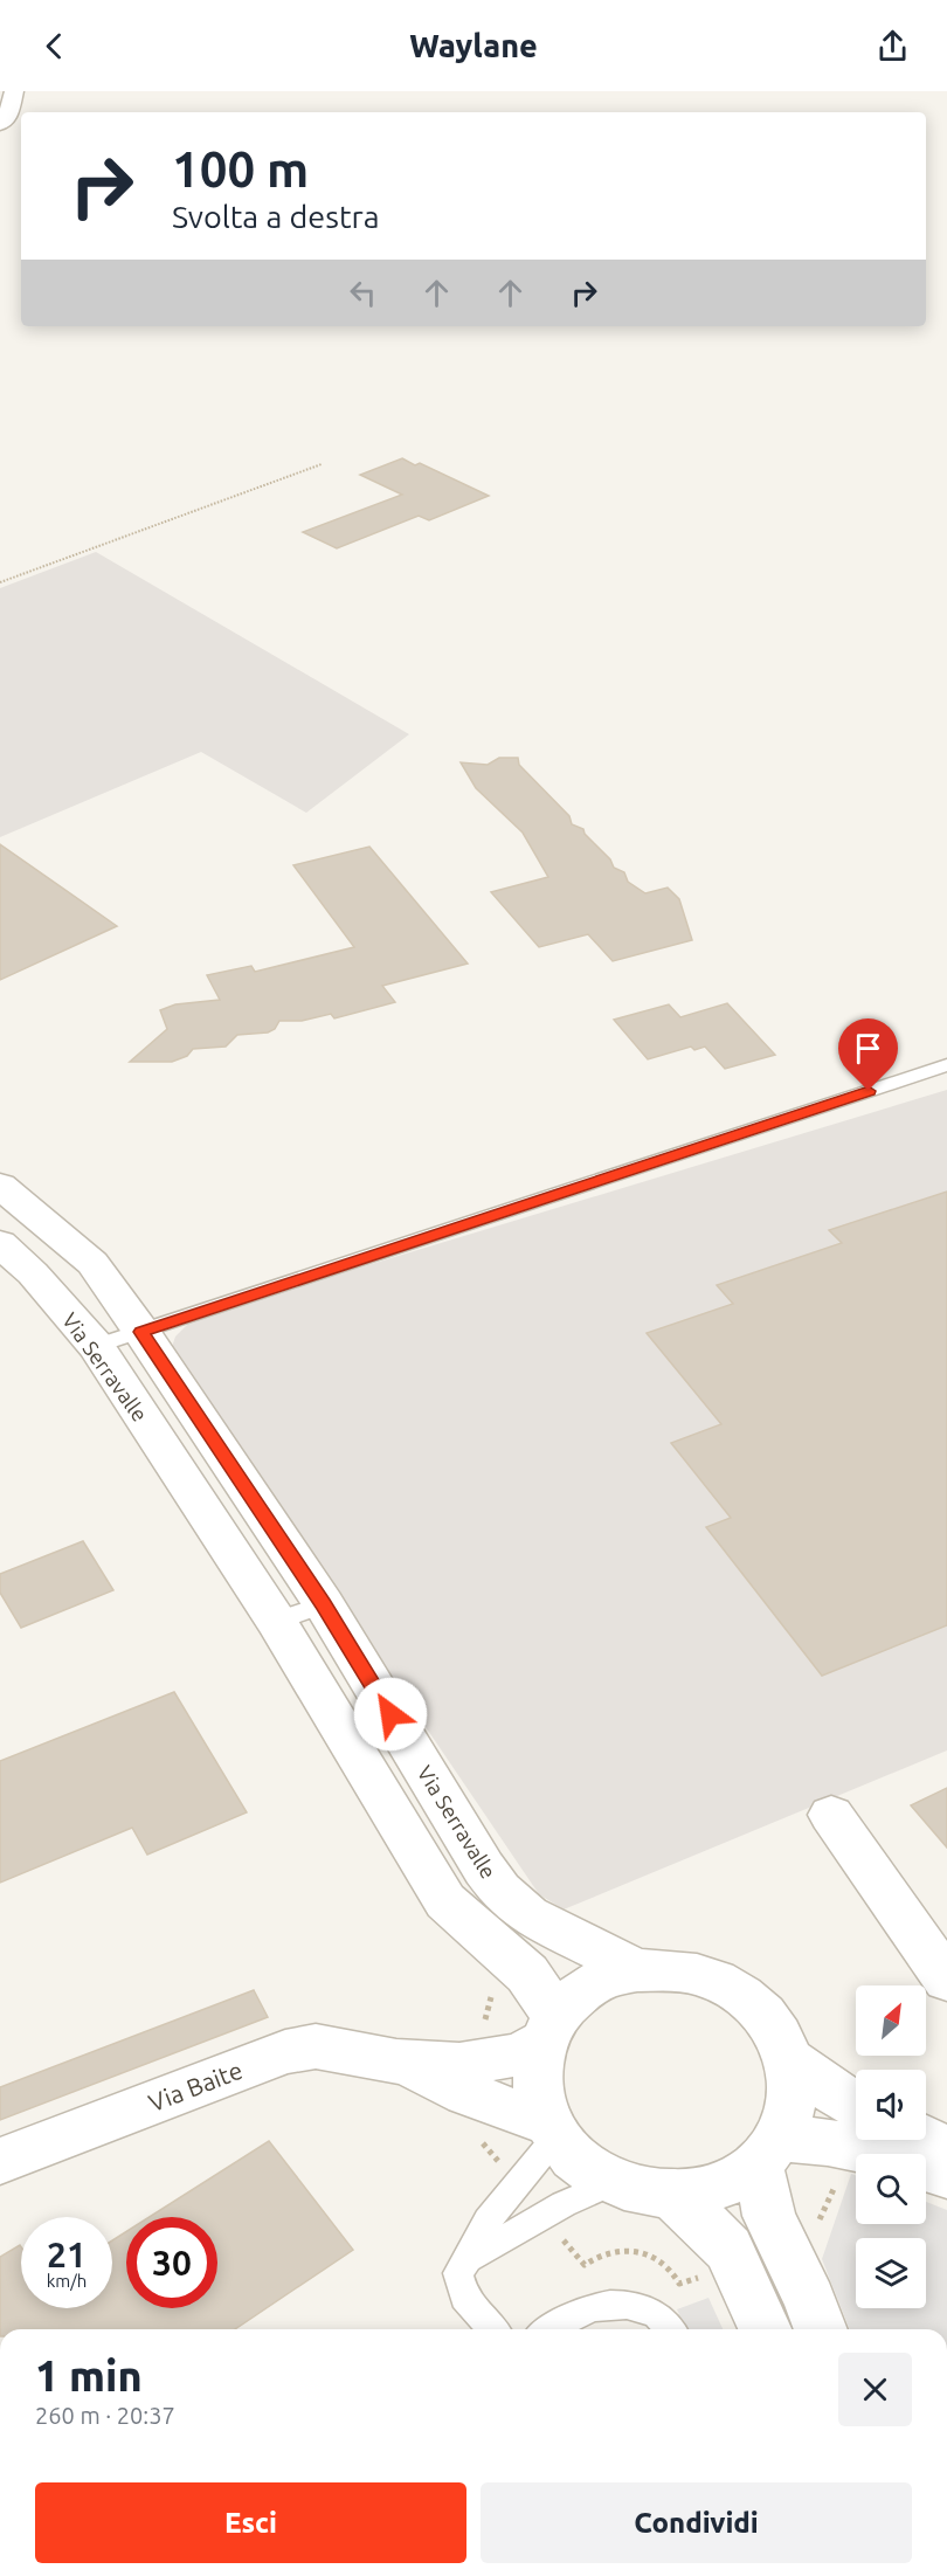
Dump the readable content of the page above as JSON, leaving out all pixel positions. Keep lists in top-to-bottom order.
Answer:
{
  "streets": {
    "street": ["Via Serravalle", "Via Baite"]
  },
  "crossings": [
    ["Via Serravalle", "Via Baite"]
  ],
  "north": "top right",
  "page": {
    "header": "Waylane",
    "turn": ["100 m", "Svolta a destra"],
    "speed": "21 km/h",
    "limit": "30",
    "heading": ["1 min", "260 m · 20:37"],
    "buttons": ["Esci", "Condividi"]
  }
}
